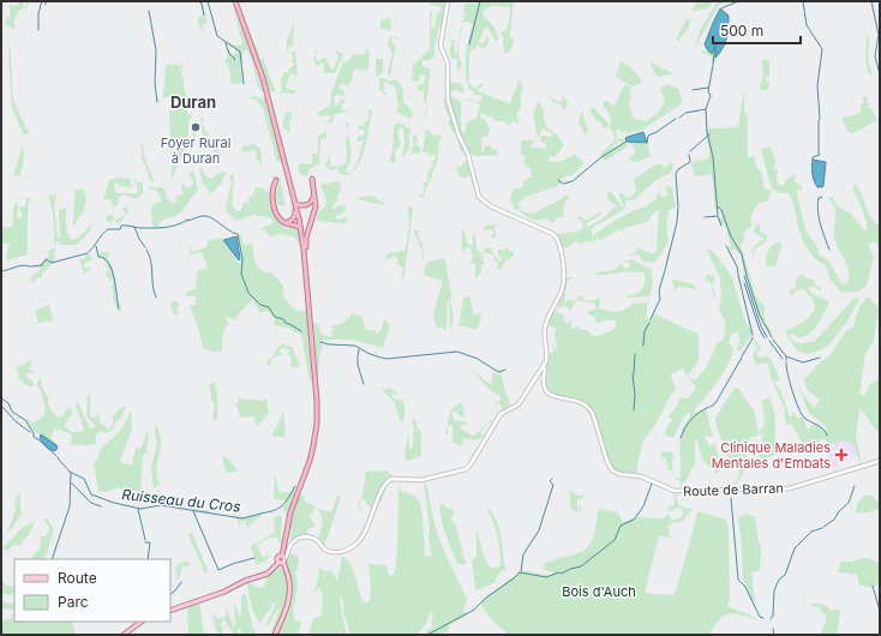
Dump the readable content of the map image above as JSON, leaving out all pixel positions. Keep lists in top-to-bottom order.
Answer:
{
  "streets": {
    "main road": ["Route de Barran"]
  },
  "districts": ["Duran"],
  "water": ["Ruisseau du Cros"],
  "parks": ["Bois d'Auch"],
  "places": {
    "other": ["Foyer Rural à Duran"],
    "health": ["Clinique Maladies Mentales d'Embats"]
  },
  "legend": ["Route", "Parc"],
  "scale_bar": "500 m"
}
